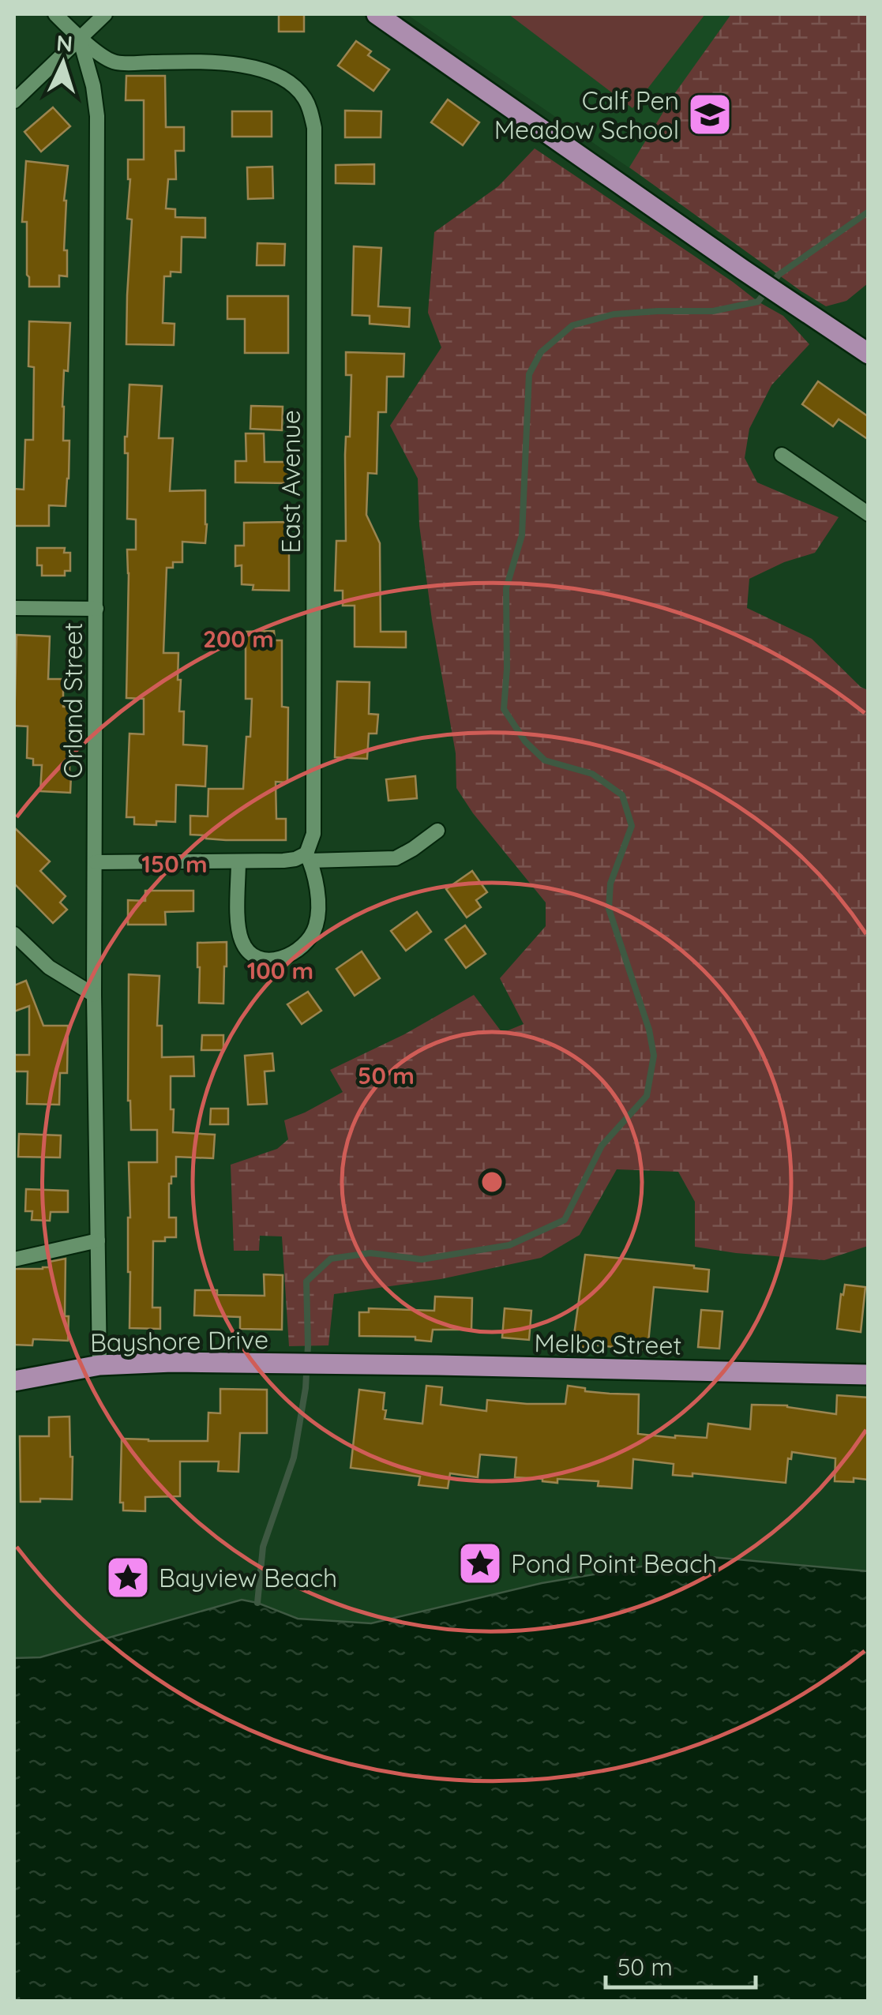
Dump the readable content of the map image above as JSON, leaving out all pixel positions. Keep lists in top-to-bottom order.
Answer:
{
  "streets": {
    "main road": ["Bayshore Drive", "Melba Street"],
    "street": ["East Avenue", "Orland Street"]
  },
  "crossings": [
    ["East Avenue", "Orland Street"],
    ["Orland Street", "Bayshore Drive"],
    ["Bayshore Drive", "Melba Street"]
  ],
  "places": {
    "school or university": ["Calf Pen Meadow School"],
    "place": ["Pond Point Beach", "Bayview Beach"]
  },
  "scale_bar": "50 m",
  "north": "top",
  "rings": [
    "200 m",
    "150 m",
    "100 m",
    "50 m"
  ]
}
